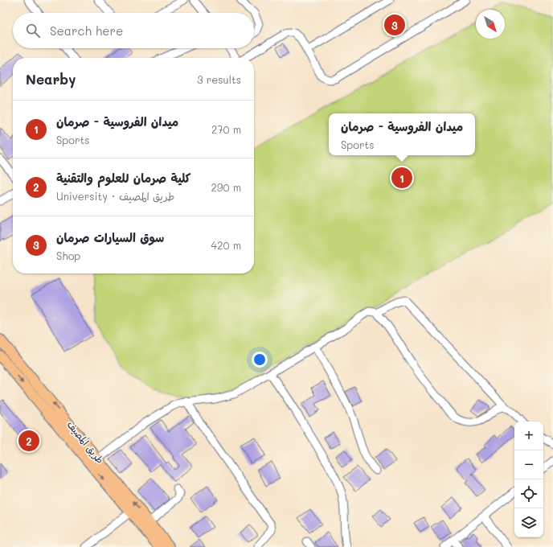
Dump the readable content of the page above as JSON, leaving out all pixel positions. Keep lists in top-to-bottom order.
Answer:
{
  "streets": {
    "main road": ["طريق المصيف"]
  },
  "north": "bottom right",
  "page": {
    "pins": ["3", "1", "2"],
    "search": "Search here",
    "heading": ["Nearby", "3 results"],
    "list": [
      {
        "mark": "1",
        "name": "ميدان الفروسية - صرمان",
        "note": "Sports",
        "value": "270 m"
      },
      {
        "mark": "2",
        "name": "كلية صرمان للعلوم والتقنية",
        "note": "University · طريق المصيف",
        "value": "290 m"
      },
      {
        "mark": "3",
        "name": "سوق السيارات صرمان",
        "note": "Shop",
        "value": "420 m"
      }
    ],
    "popup": ["ميدان الفروسية - صرمان", "Sports"],
    "map_buttons": ["+", "−"]
  }
}
